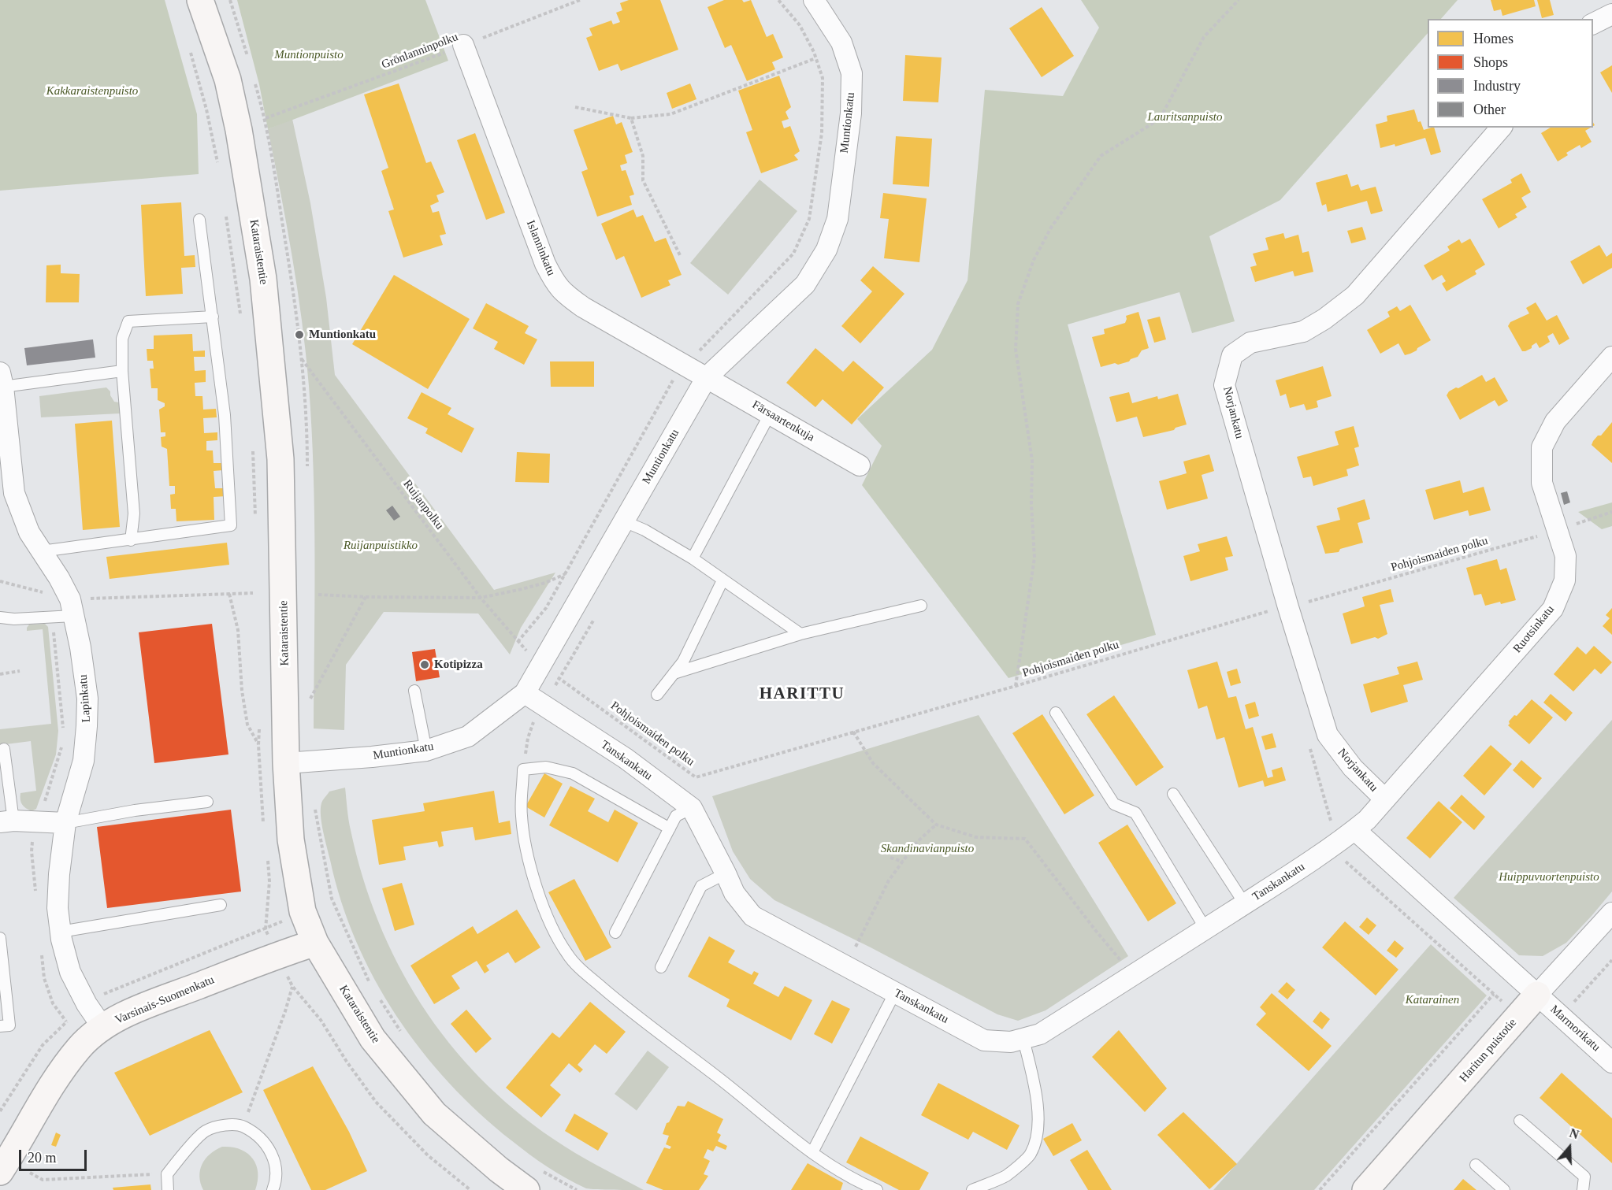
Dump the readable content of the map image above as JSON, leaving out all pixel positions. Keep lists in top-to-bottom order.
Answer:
{
  "streets": {
    "street": [
      "Muntionkatu",
      "Islanninkatu",
      "Kataraistentie",
      "Norjankatu",
      "Färsaartenkuja",
      "Ruotsinkatu",
      "Lapinkatu",
      "Tanskankatu",
      "Varsinais-Suomenkatu",
      "Marmorikatu",
      "Haritun puistotie"
    ],
    "path": ["Grönlanninpolku", "Ruijanpolku", "Pohjoismaiden polku"]
  },
  "crossings": [
    ["Grönlanninpolku", "Islanninkatu"],
    ["Muntionkatu", "Islanninkatu"],
    ["Muntionkatu", "Kataraistentie"],
    ["Muntionkatu", "Färsaartenkuja"],
    ["Muntionkatu", "Tanskankatu"],
    ["Islanninkatu", "Färsaartenkuja"],
    ["Kataraistentie", "Varsinais-Suomenkatu"],
    ["Norjankatu", "Pohjoismaiden polku"],
    ["Norjankatu", "Ruotsinkatu"],
    ["Pohjoismaiden polku", "Ruotsinkatu"],
    ["Ruotsinkatu", "Tanskankatu"],
    ["Lapinkatu", "Varsinais-Suomenkatu"],
    ["Marmorikatu", "Haritun puistotie"]
  ],
  "districts": ["HARITTU"],
  "parks": [
    "Muntionpuisto",
    "Kakkaraistenpuisto",
    "Lauritsanpuisto",
    "Ruijanpuistikko",
    "Skandinavianpuisto",
    "Huippuvuortenpuisto",
    "Katarainen"
  ],
  "places": ["Muntionkatu", "Kotipizza"],
  "legend": [
    "Homes",
    "Shops",
    "Industry",
    "Other"
  ],
  "scale_bar": "20 m",
  "north": "top"
}
